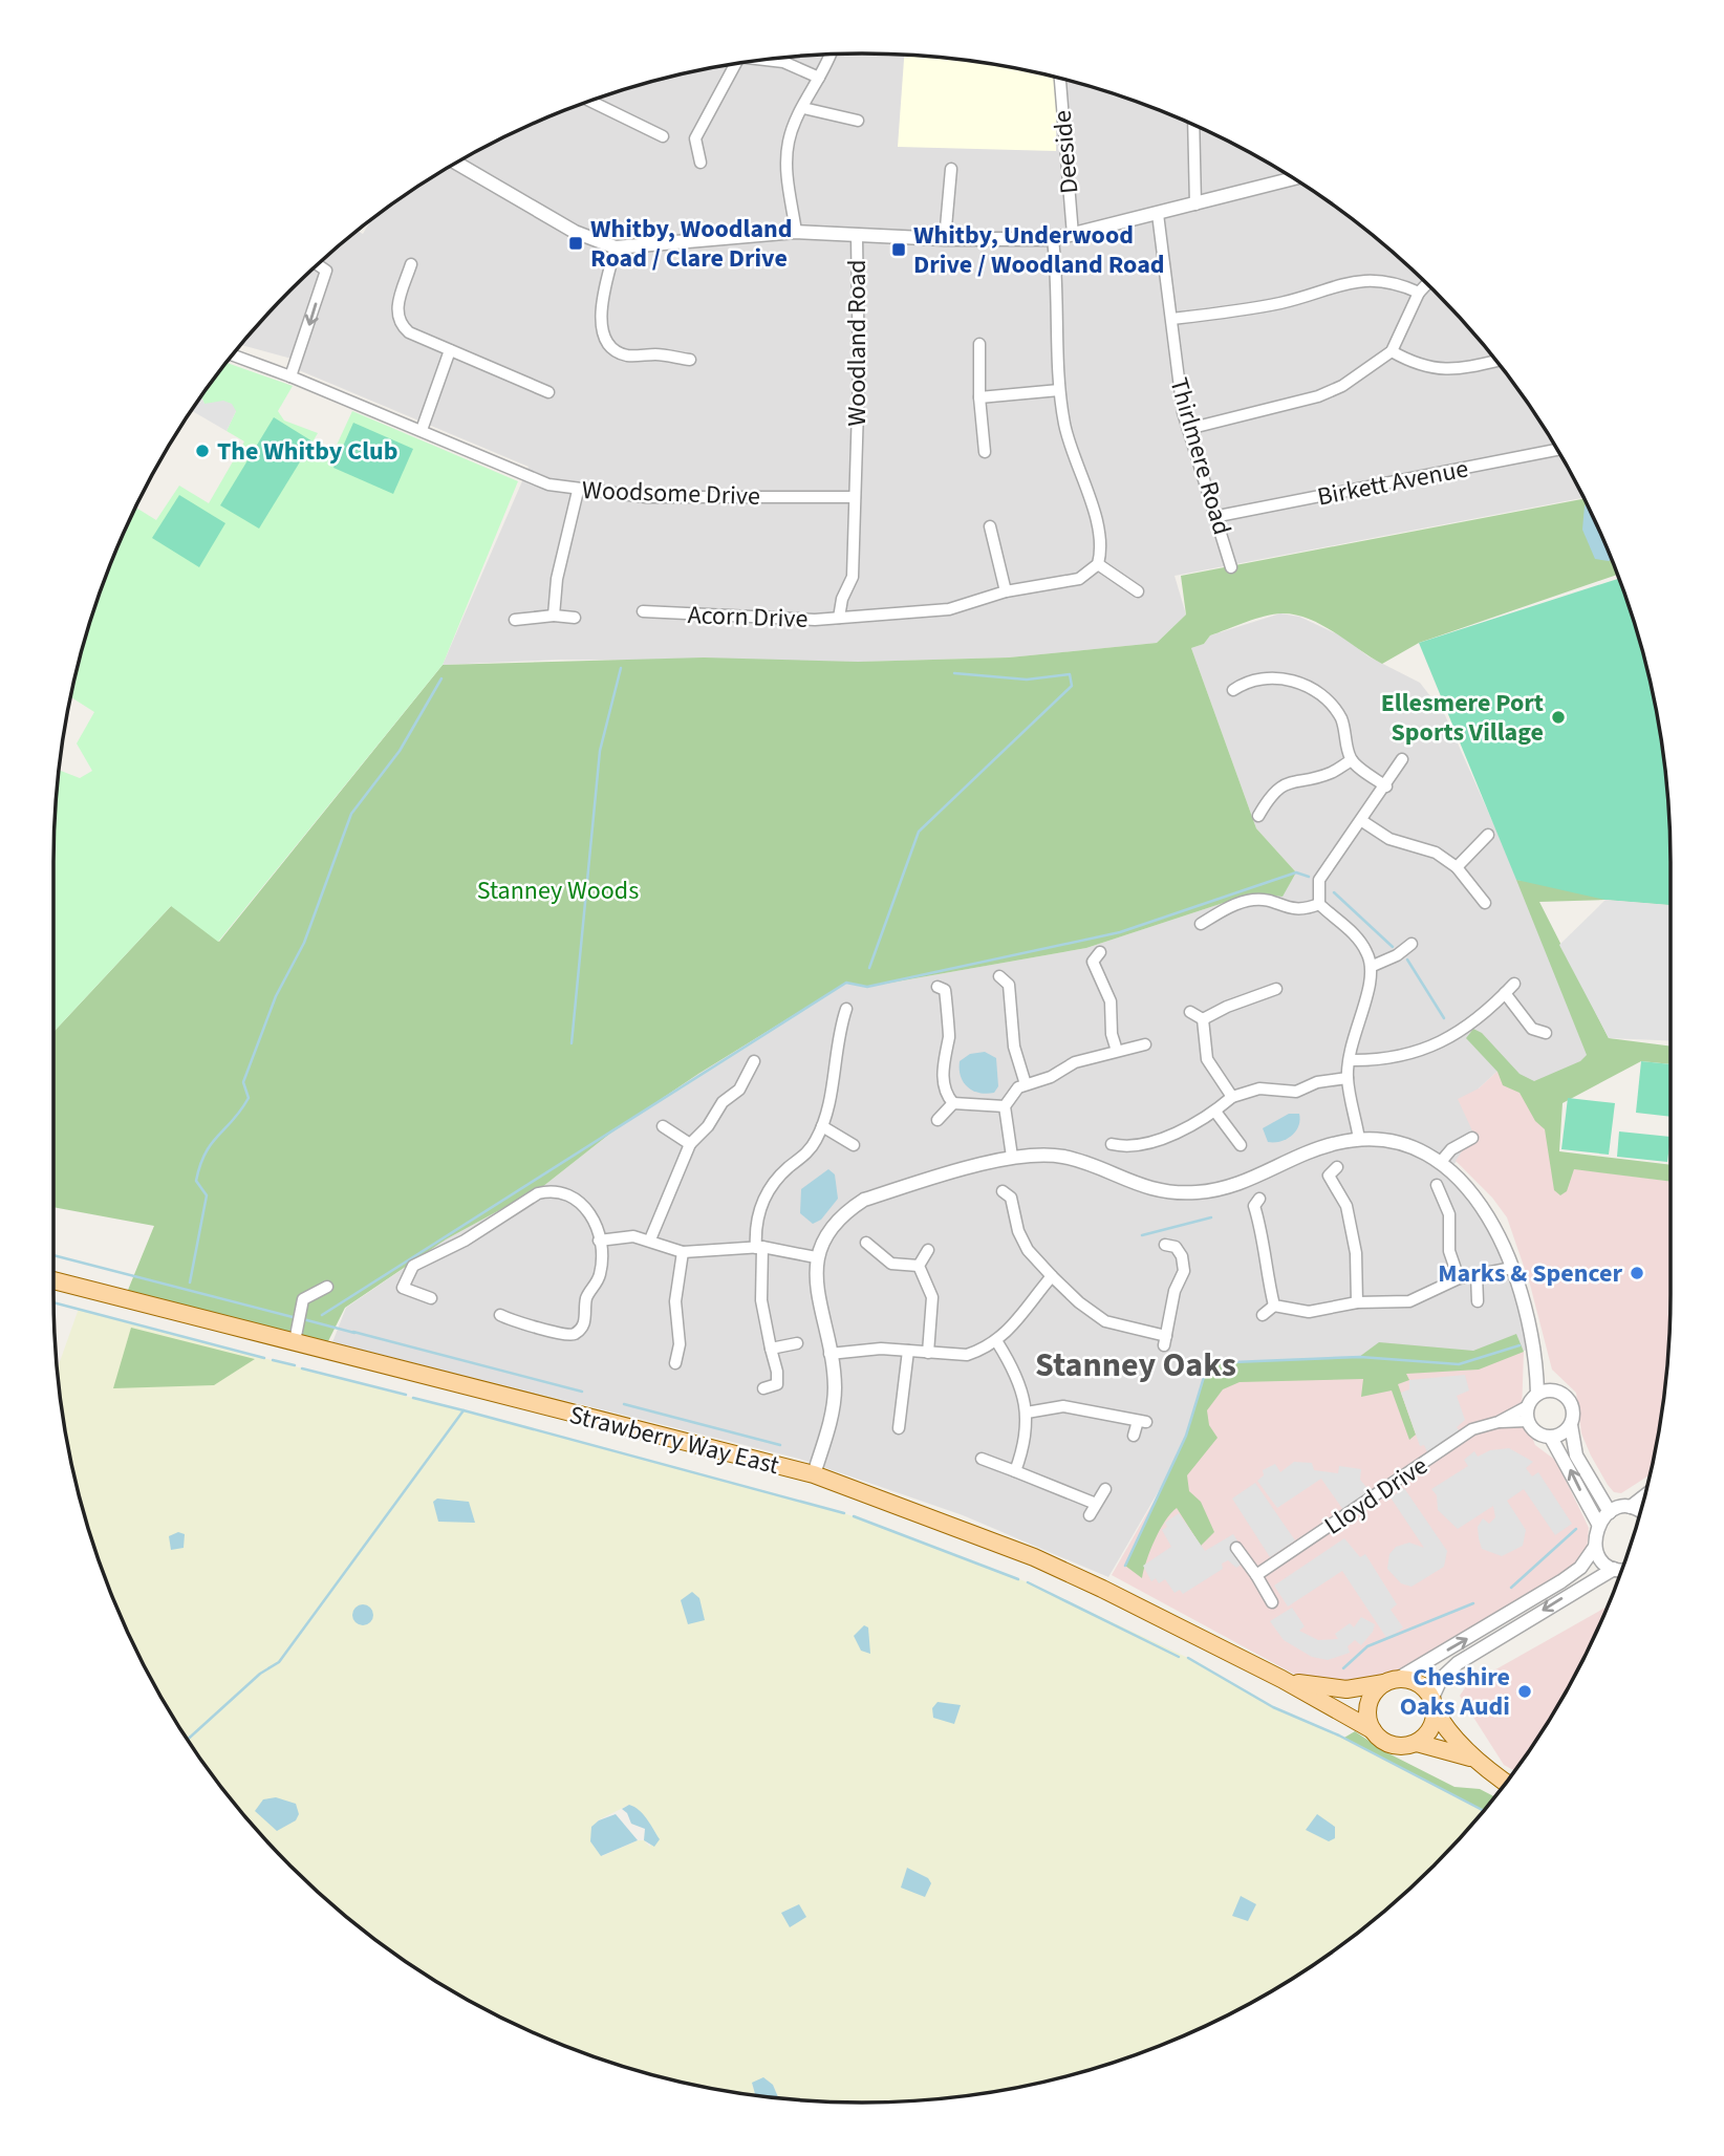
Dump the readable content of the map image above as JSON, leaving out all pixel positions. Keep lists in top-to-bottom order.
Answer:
{
  "streets": {
    "main road": ["Strawberry Way East"],
    "street": [
      "Deeside",
      "Woodland Road",
      "Thirlmere Road",
      "Birkett Avenue",
      "Woodsome Drive",
      "Acorn Drive",
      "Lloyd Drive"
    ]
  },
  "crossings": [
    ["Woodland Road", "Woodsome Drive"],
    ["Woodland Road", "Acorn Drive"],
    ["Thirlmere Road", "Birkett Avenue"]
  ],
  "districts": ["Stanney Oaks"],
  "parks": ["Stanney Woods"],
  "places": {
    "transit": ["Whitby, Woodland Road / Clare Drive", "Whitby, Underwood Drive / Woodland Road"],
    "other": [
      "The Whitby Club",
      "Ellesmere Port Sports Village",
      "Marks & Spencer",
      "Cheshire Oaks Audi"
    ]
  }
}
